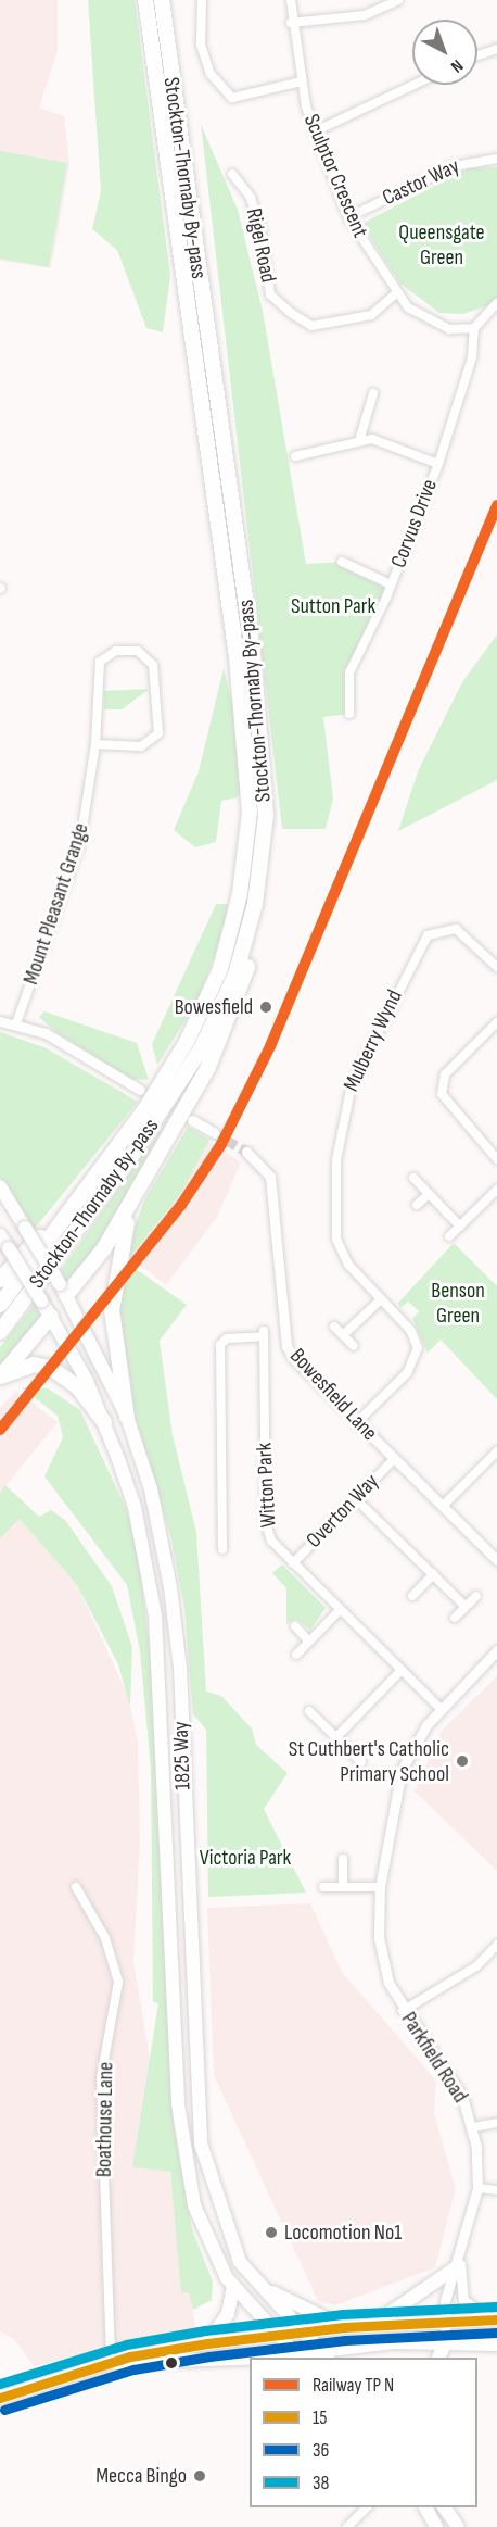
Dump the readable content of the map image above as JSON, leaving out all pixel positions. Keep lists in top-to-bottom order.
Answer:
{
  "streets": {
    "highway": ["Stockton-Thornaby By-pass"],
    "main road": ["1825 Way"],
    "street": [
      "Sculptor Crescent",
      "Castor Way",
      "Rigel Road",
      "Corvus Drive",
      "Mount Pleasant Grange",
      "Mulberry Wynd",
      "Bowesfield Lane",
      "Witton Park",
      "Overton Way",
      "Parkfield Road",
      "Boathouse Lane"
    ]
  },
  "crossings": [
    ["Sculptor Crescent", "Castor Way"],
    ["Sculptor Crescent", "Rigel Road"],
    ["Sculptor Crescent", "Corvus Drive"],
    ["Mulberry Wynd", "Bowesfield Lane"],
    ["Bowesfield Lane", "Overton Way"],
    ["Witton Park", "Overton Way"],
    ["Witton Park", "Parkfield Road"]
  ],
  "parks": [
    "Queensgate Green",
    "Sutton Park",
    "Benson Green",
    "Victoria Park"
  ],
  "places": [
    "Bowesfield",
    "St Cuthbert's Catholic Primary School",
    "Locomotion No1",
    "Mecca Bingo"
  ],
  "lines": ["transit line 38", "transit line 15", "transit line 36"],
  "legend": [
    "Railway TP N",
    "15",
    "36",
    "38"
  ],
  "north": "bottom right"
}
